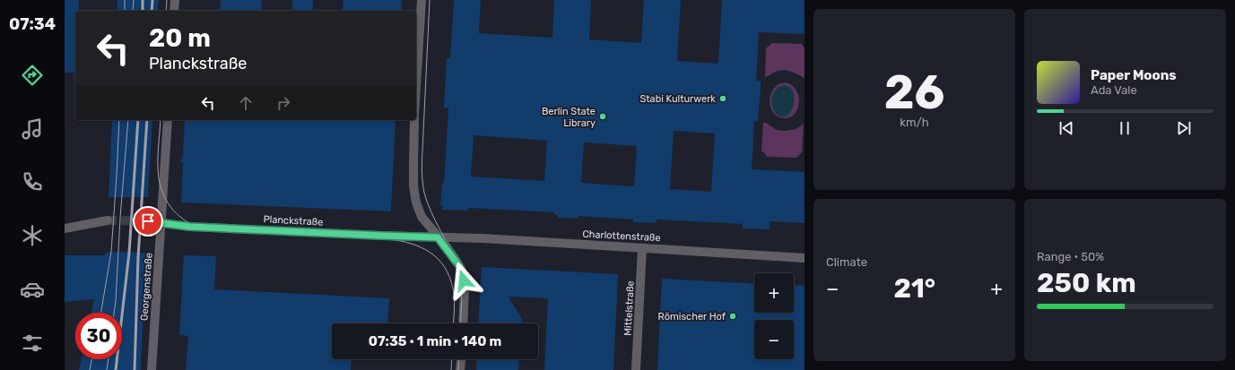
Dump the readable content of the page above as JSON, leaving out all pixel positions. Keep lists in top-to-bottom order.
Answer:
{
  "streets": {
    "street": [
      "Planckstraße",
      "Charlottenstraße",
      "Georgenstraße",
      "Mittelstraße"
    ]
  },
  "crossings": [
    ["Planckstraße", "Charlottenstraße"],
    ["Planckstraße", "Georgenstraße"],
    ["Charlottenstraße", "Mittelstraße"]
  ],
  "places": ["Stabi Kulturwerk", "Berlin State Library", "Römischer Hof"],
  "page": {
    "tabs": "07:34",
    "tile": [
      ["26", "km/h"],
      "Climate",
      ["Range · 50%", "250 km"]
    ],
    "turn": ["20 m", "Planckstraße"],
    "song": ["Paper Moons", "Ada Vale"],
    "map_buttons": ["+", "−"],
    "heat": ["−", "21°", "+"],
    "limit": "30",
    "trip": "07:35 · 1 min · 140 m"
  }
}
